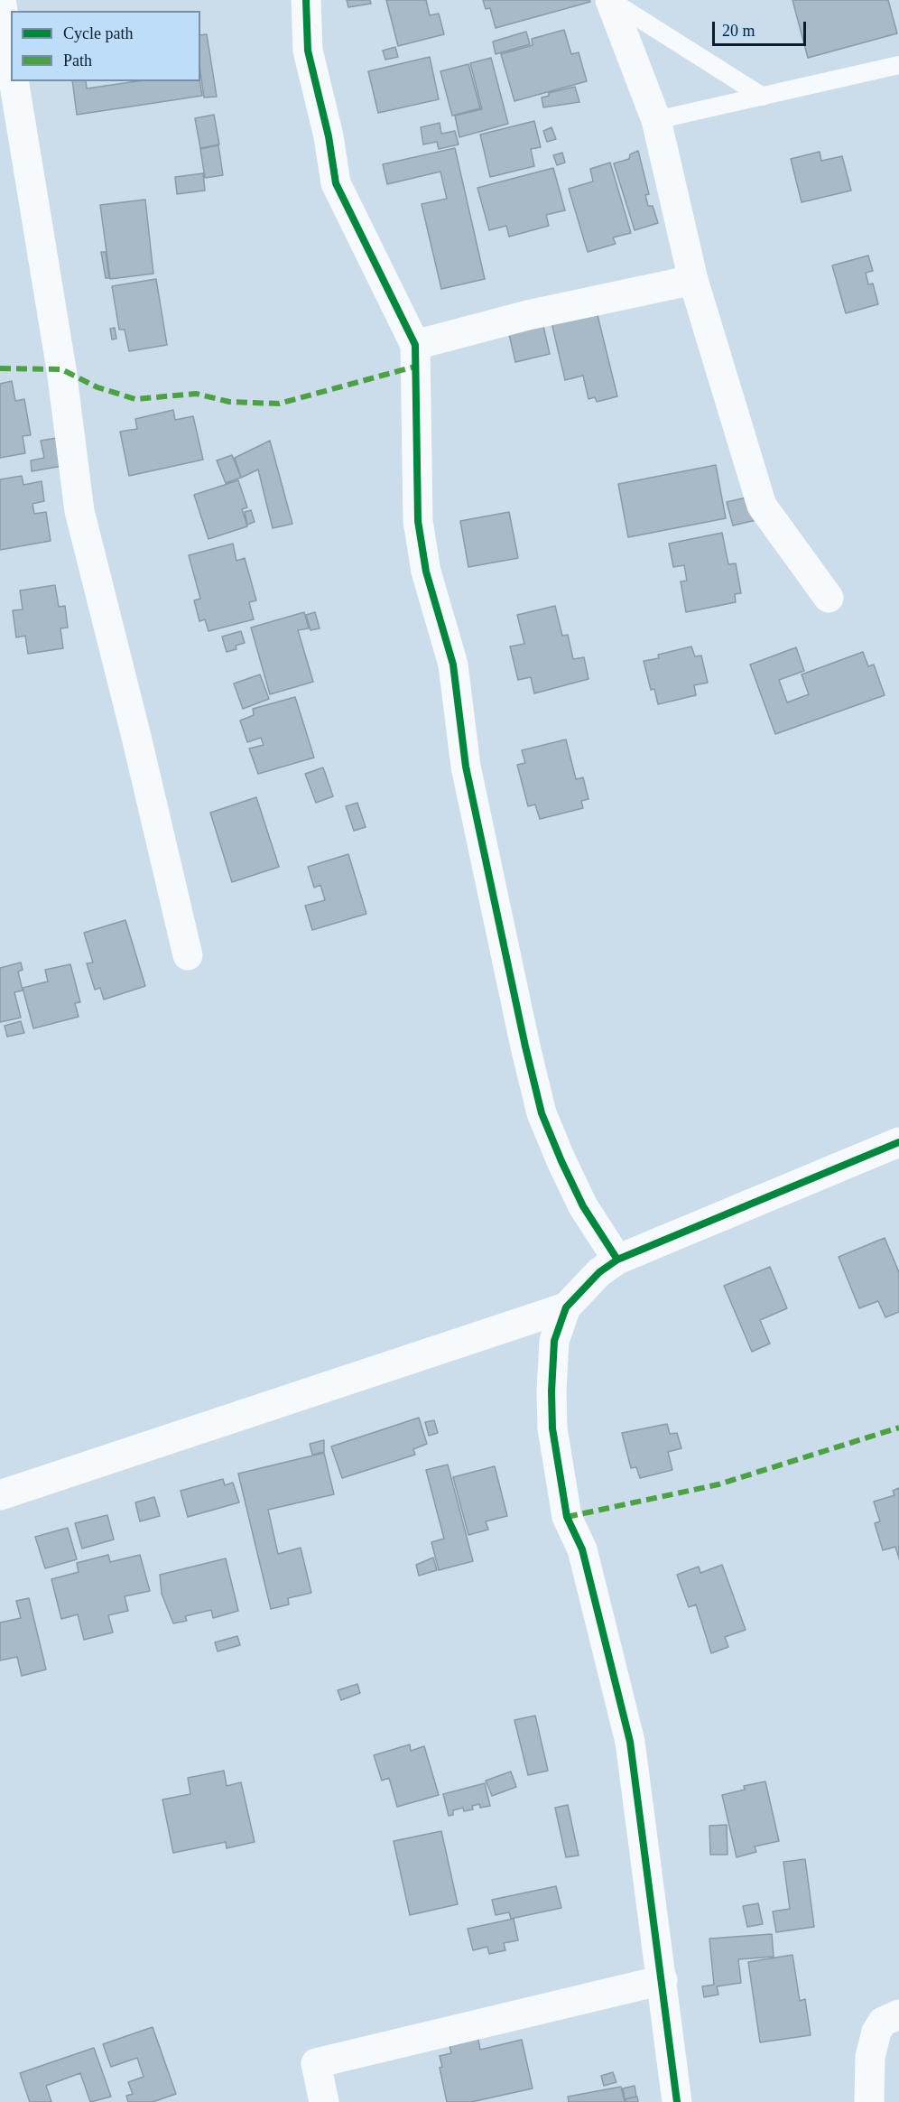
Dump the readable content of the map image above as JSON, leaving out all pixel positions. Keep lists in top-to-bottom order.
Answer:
{
  "legend": ["Cycle path", "Path"],
  "scale_bar": "20 m"
}
